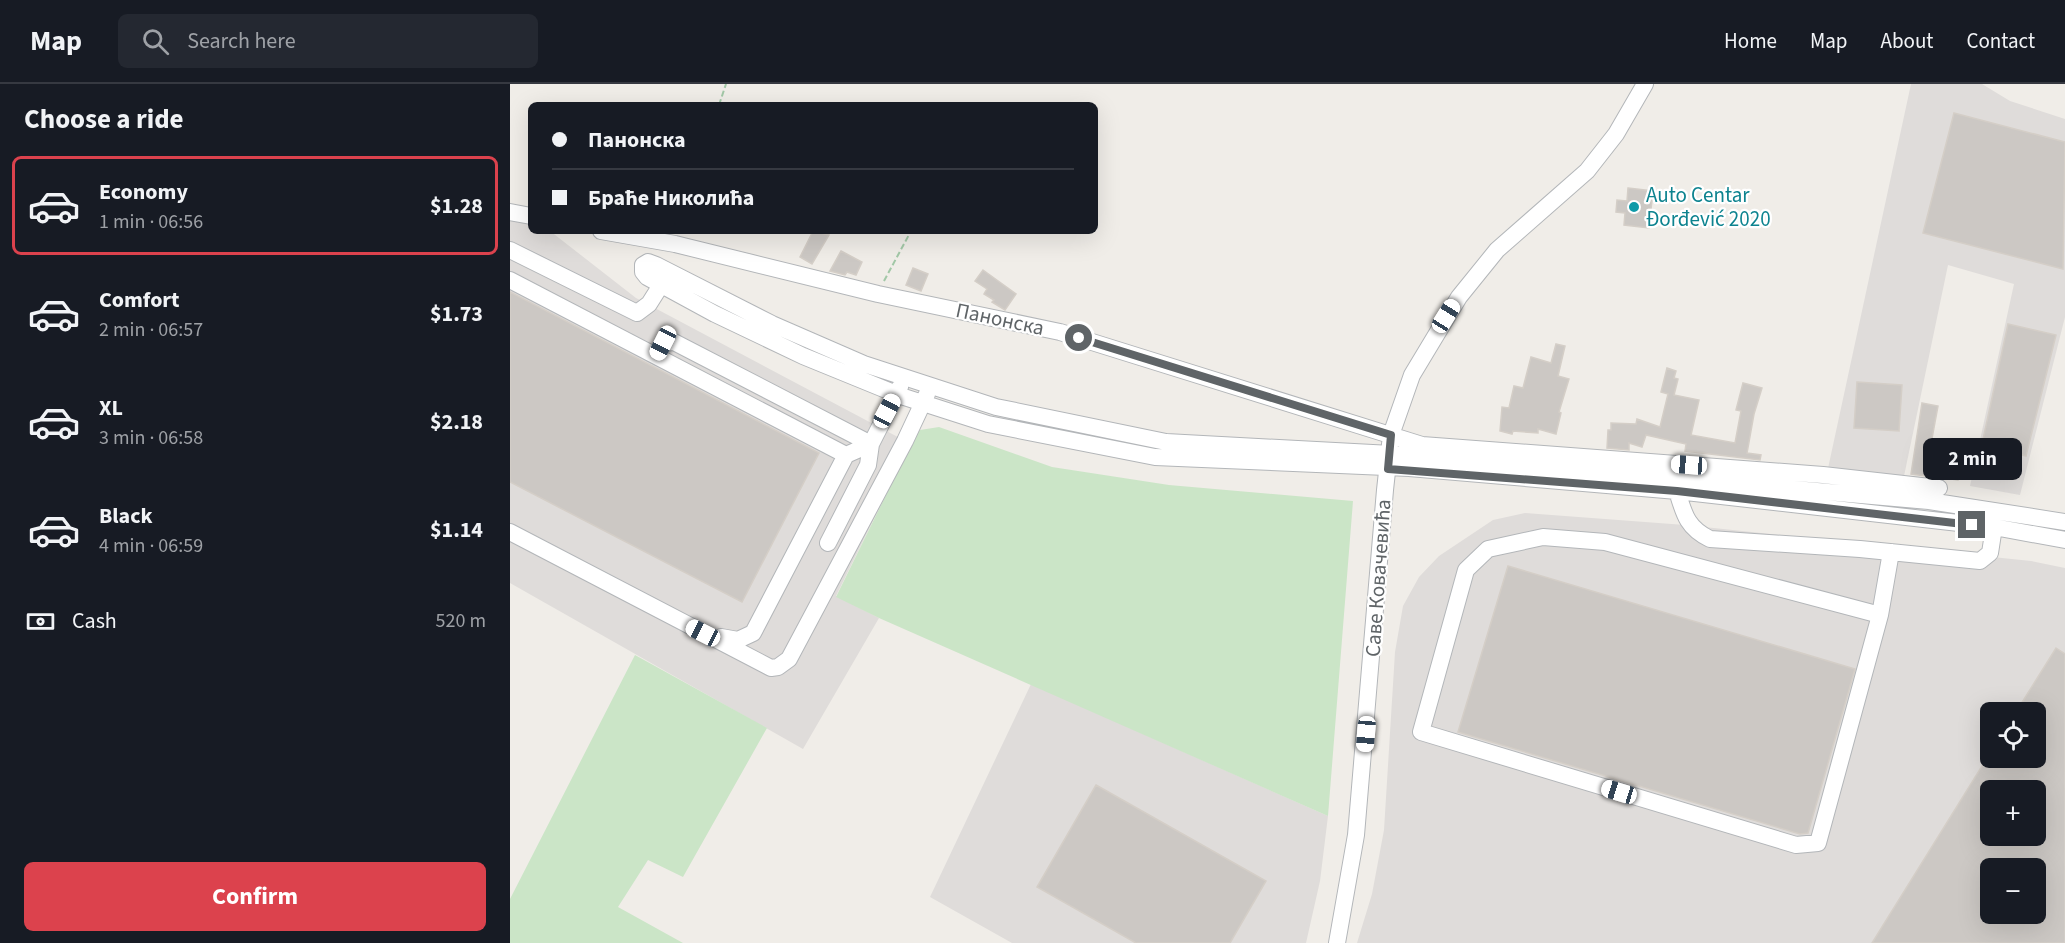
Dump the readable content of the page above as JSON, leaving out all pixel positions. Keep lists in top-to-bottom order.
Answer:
{
  "streets": {
    "street": ["Панонска", "Саве Ковачевића"]
  },
  "crossings": [
    ["Панонска", "Саве Ковачевића"]
  ],
  "places": ["Auto Centar Đorđević 2020"],
  "page": {
    "header": "Map",
    "search": "Search here",
    "nav": [
      "Home",
      "Map",
      "About",
      "Contact"
    ],
    "heading": "Choose a ride",
    "banner": ["Панонска", "Браће Николића"],
    "list": [
      {
        "name": "Economy",
        "note": "1 min · 06:56",
        "value": "$1.28"
      },
      {
        "name": "Comfort",
        "note": "2 min · 06:57",
        "value": "$1.73"
      },
      {
        "name": "XL",
        "note": "3 min · 06:58",
        "value": "$2.18"
      },
      {
        "name": "Black",
        "note": "4 min · 06:59",
        "value": "$1.14"
      }
    ],
    "bubble": "2 min",
    "pay": ["Cash", "520 m"],
    "map_buttons": ["+", "−"],
    "buttons": "Confirm"
  }
}
